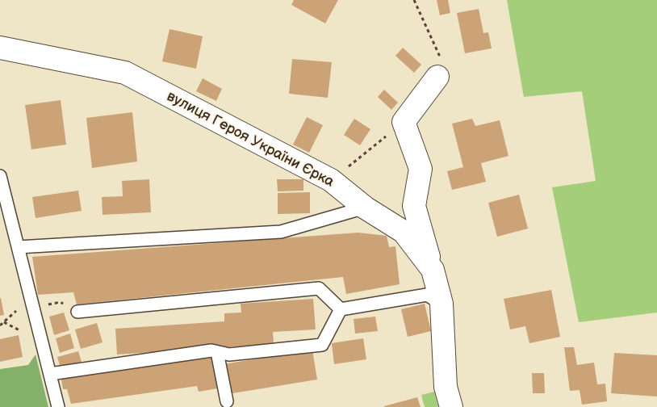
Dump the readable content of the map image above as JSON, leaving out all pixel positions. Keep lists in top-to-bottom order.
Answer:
{
  "streets": {
    "street": ["вулиця Героя України Єрка"]
  }
}
